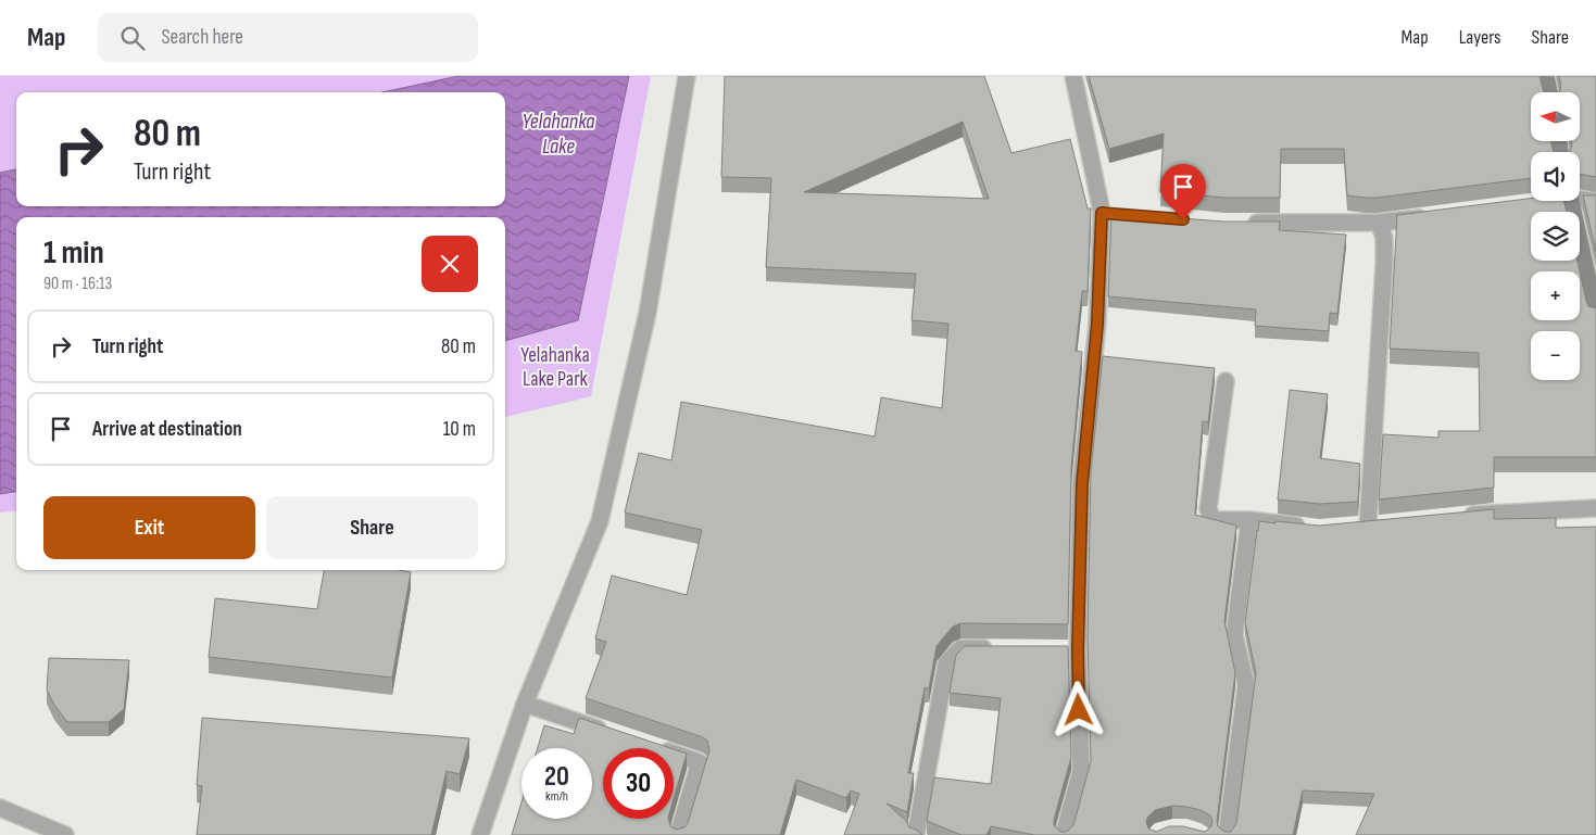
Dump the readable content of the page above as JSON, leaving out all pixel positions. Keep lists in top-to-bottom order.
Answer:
{
  "water": ["Yelahanka Lake"],
  "parks": ["Yelahanka Lake Park"],
  "north": "left",
  "page": {
    "header": "Map",
    "search": "Search here",
    "nav": ["Map", "Layers", "Share"],
    "map_buttons": ["+", "−"],
    "turn": ["80 m", "Turn right"],
    "heading": ["1 min", "90 m · 16:13"],
    "list": [
      {
        "name": "Turn right",
        "value": "80 m"
      },
      {
        "name": "Arrive at destination",
        "value": "10 m"
      }
    ],
    "buttons": ["Exit", "Share"],
    "speed": "20 km/h",
    "limit": "30"
  }
}
